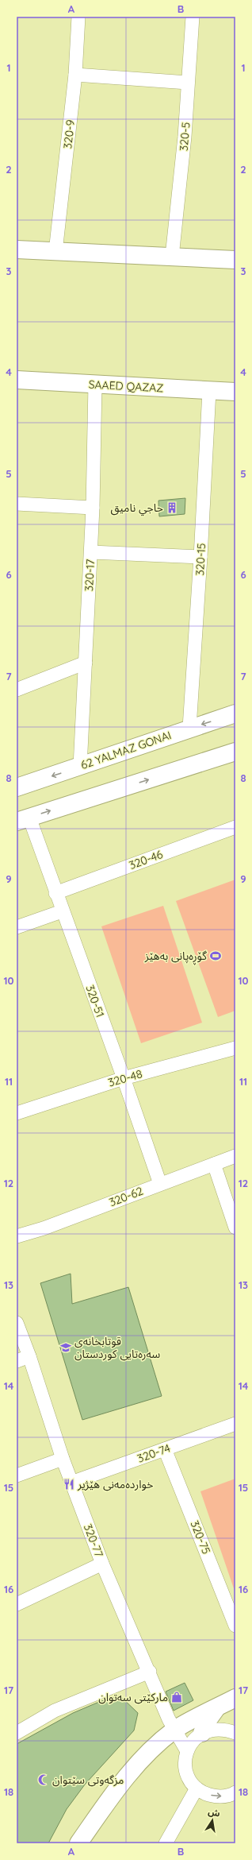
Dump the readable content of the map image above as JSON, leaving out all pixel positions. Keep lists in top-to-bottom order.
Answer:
{
  "streets": {
    "street": [
      "320-9",
      "320-5",
      "SAAED QAZAZ",
      "320-15",
      "320-17",
      "62 YALMAZ GONAI",
      "320-46",
      "320-51",
      "320-48",
      "320-62",
      "320-74",
      "320-75",
      "320-77"
    ]
  },
  "crossings": [
    ["SAAED QAZAZ", "320-15"],
    ["SAAED QAZAZ", "320-17"],
    ["320-15", "62 YALMAZ GONAI"],
    ["320-17", "62 YALMAZ GONAI"],
    ["320-46", "320-51"],
    ["320-51", "320-48"],
    ["320-51", "320-62"],
    ["320-74", "320-75"],
    ["320-74", "320-77"]
  ],
  "places": {
    "building": ["حاجي ناميق"],
    "sports": ["گۆڕەپانی بەهێز"],
    "school or university": ["قوتابخانەی سەرەتایی کوردستان"],
    "restaurant": ["خواردەمەنی هێژیر"],
    "shop": ["مارکێتی سەتوان"],
    "mosque": ["مزگەوتی سێتوان"]
  },
  "north": "top",
  "grid": {
    "columns": ["A", "B"],
    "rows": [
      "1",
      "2",
      "3",
      "4",
      "5",
      "6",
      "7",
      "8",
      "9",
      "10",
      "11",
      "12",
      "13",
      "14",
      "15",
      "16",
      "17",
      "18"
    ]
  }
}
